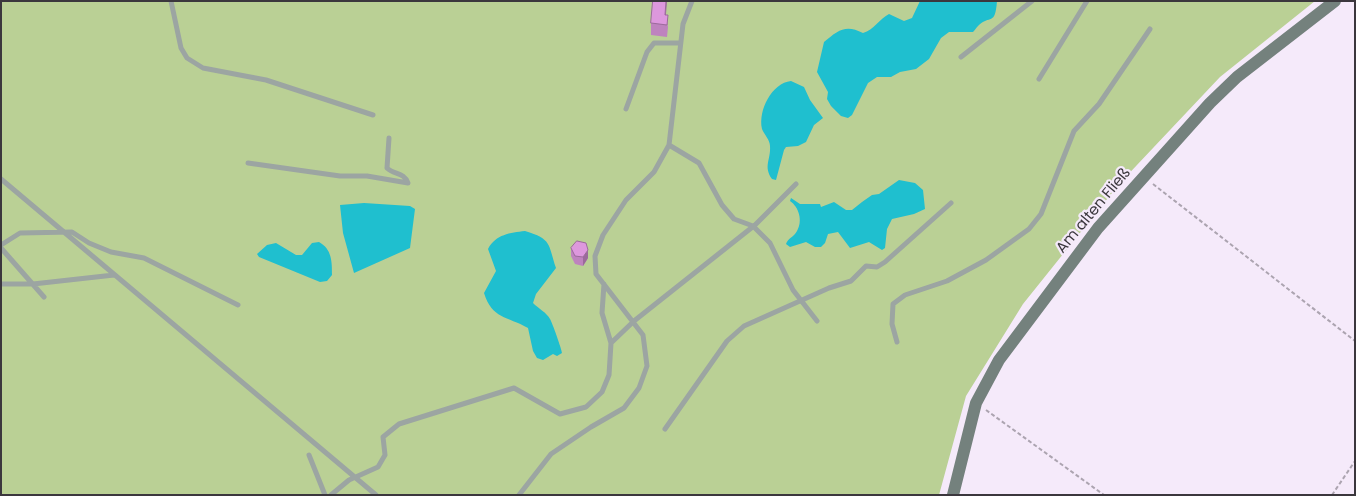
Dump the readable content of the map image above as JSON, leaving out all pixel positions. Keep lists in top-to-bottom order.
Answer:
{
  "streets": {
    "main road": ["Am alten Fließ"]
  }
}
